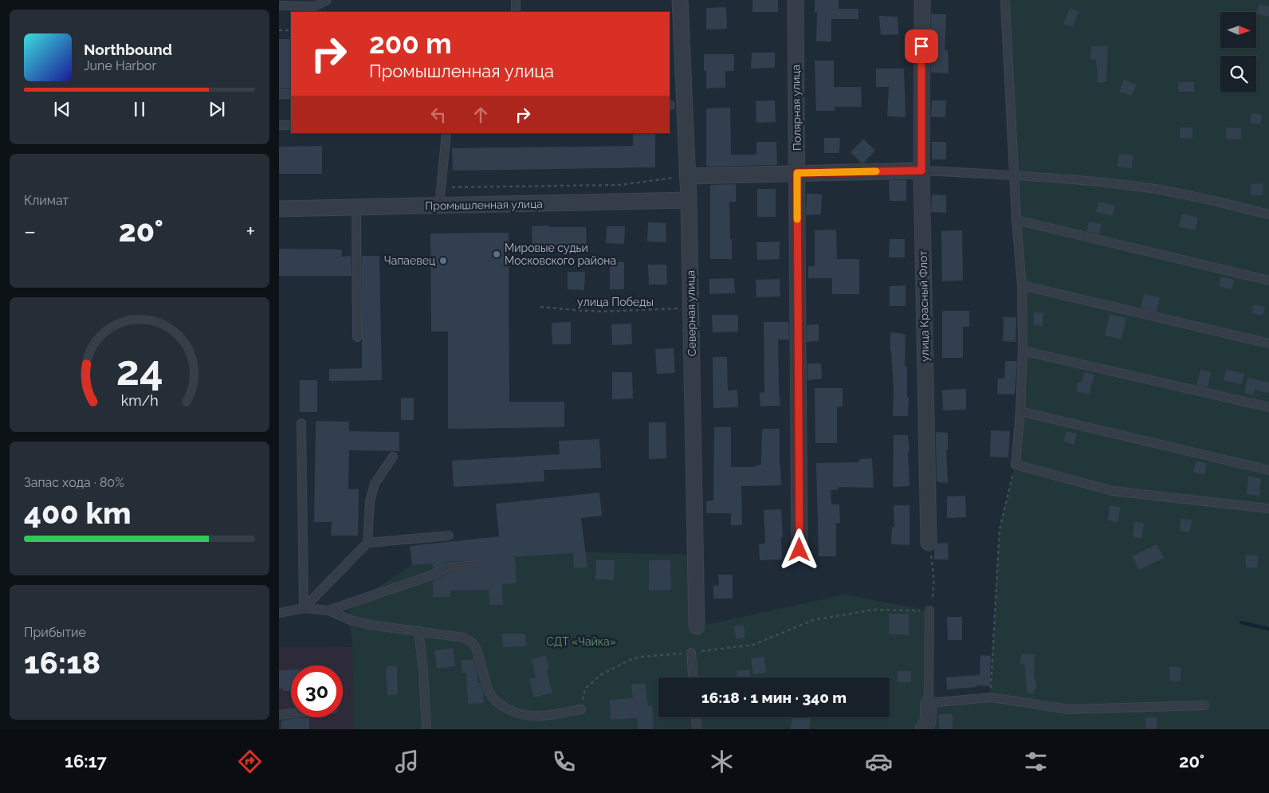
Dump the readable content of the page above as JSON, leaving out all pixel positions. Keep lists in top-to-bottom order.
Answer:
{
  "streets": {
    "street": [
      "Полярная улица",
      "Промышленная улица",
      "улица Красный Флот",
      "Северная улица"
    ],
    "path": ["улица Победы"]
  },
  "crossings": [
    ["Промышленная улица", "Северная улица"],
    ["улица Победы", "Северная улица"]
  ],
  "parks": ["СДТ «Чайка»"],
  "places": ["Мировые судьи Московского района", "Чапаевец"],
  "north": "right",
  "page": {
    "turn": ["200 m", "Промышленная улица"],
    "song": ["Northbound", "June Harbor"],
    "tile": [
      "Климат",
      ["Запас хода · 80%", "400 km"],
      ["Прибытие", "16:18"]
    ],
    "heat": ["−", "20°", "+"],
    "limit": "30",
    "trip": "16:18 · 1 мин · 340 m",
    "tabs": ["16:17", "20°"],
    "gauge": ["24", "km/h"]
  }
}
